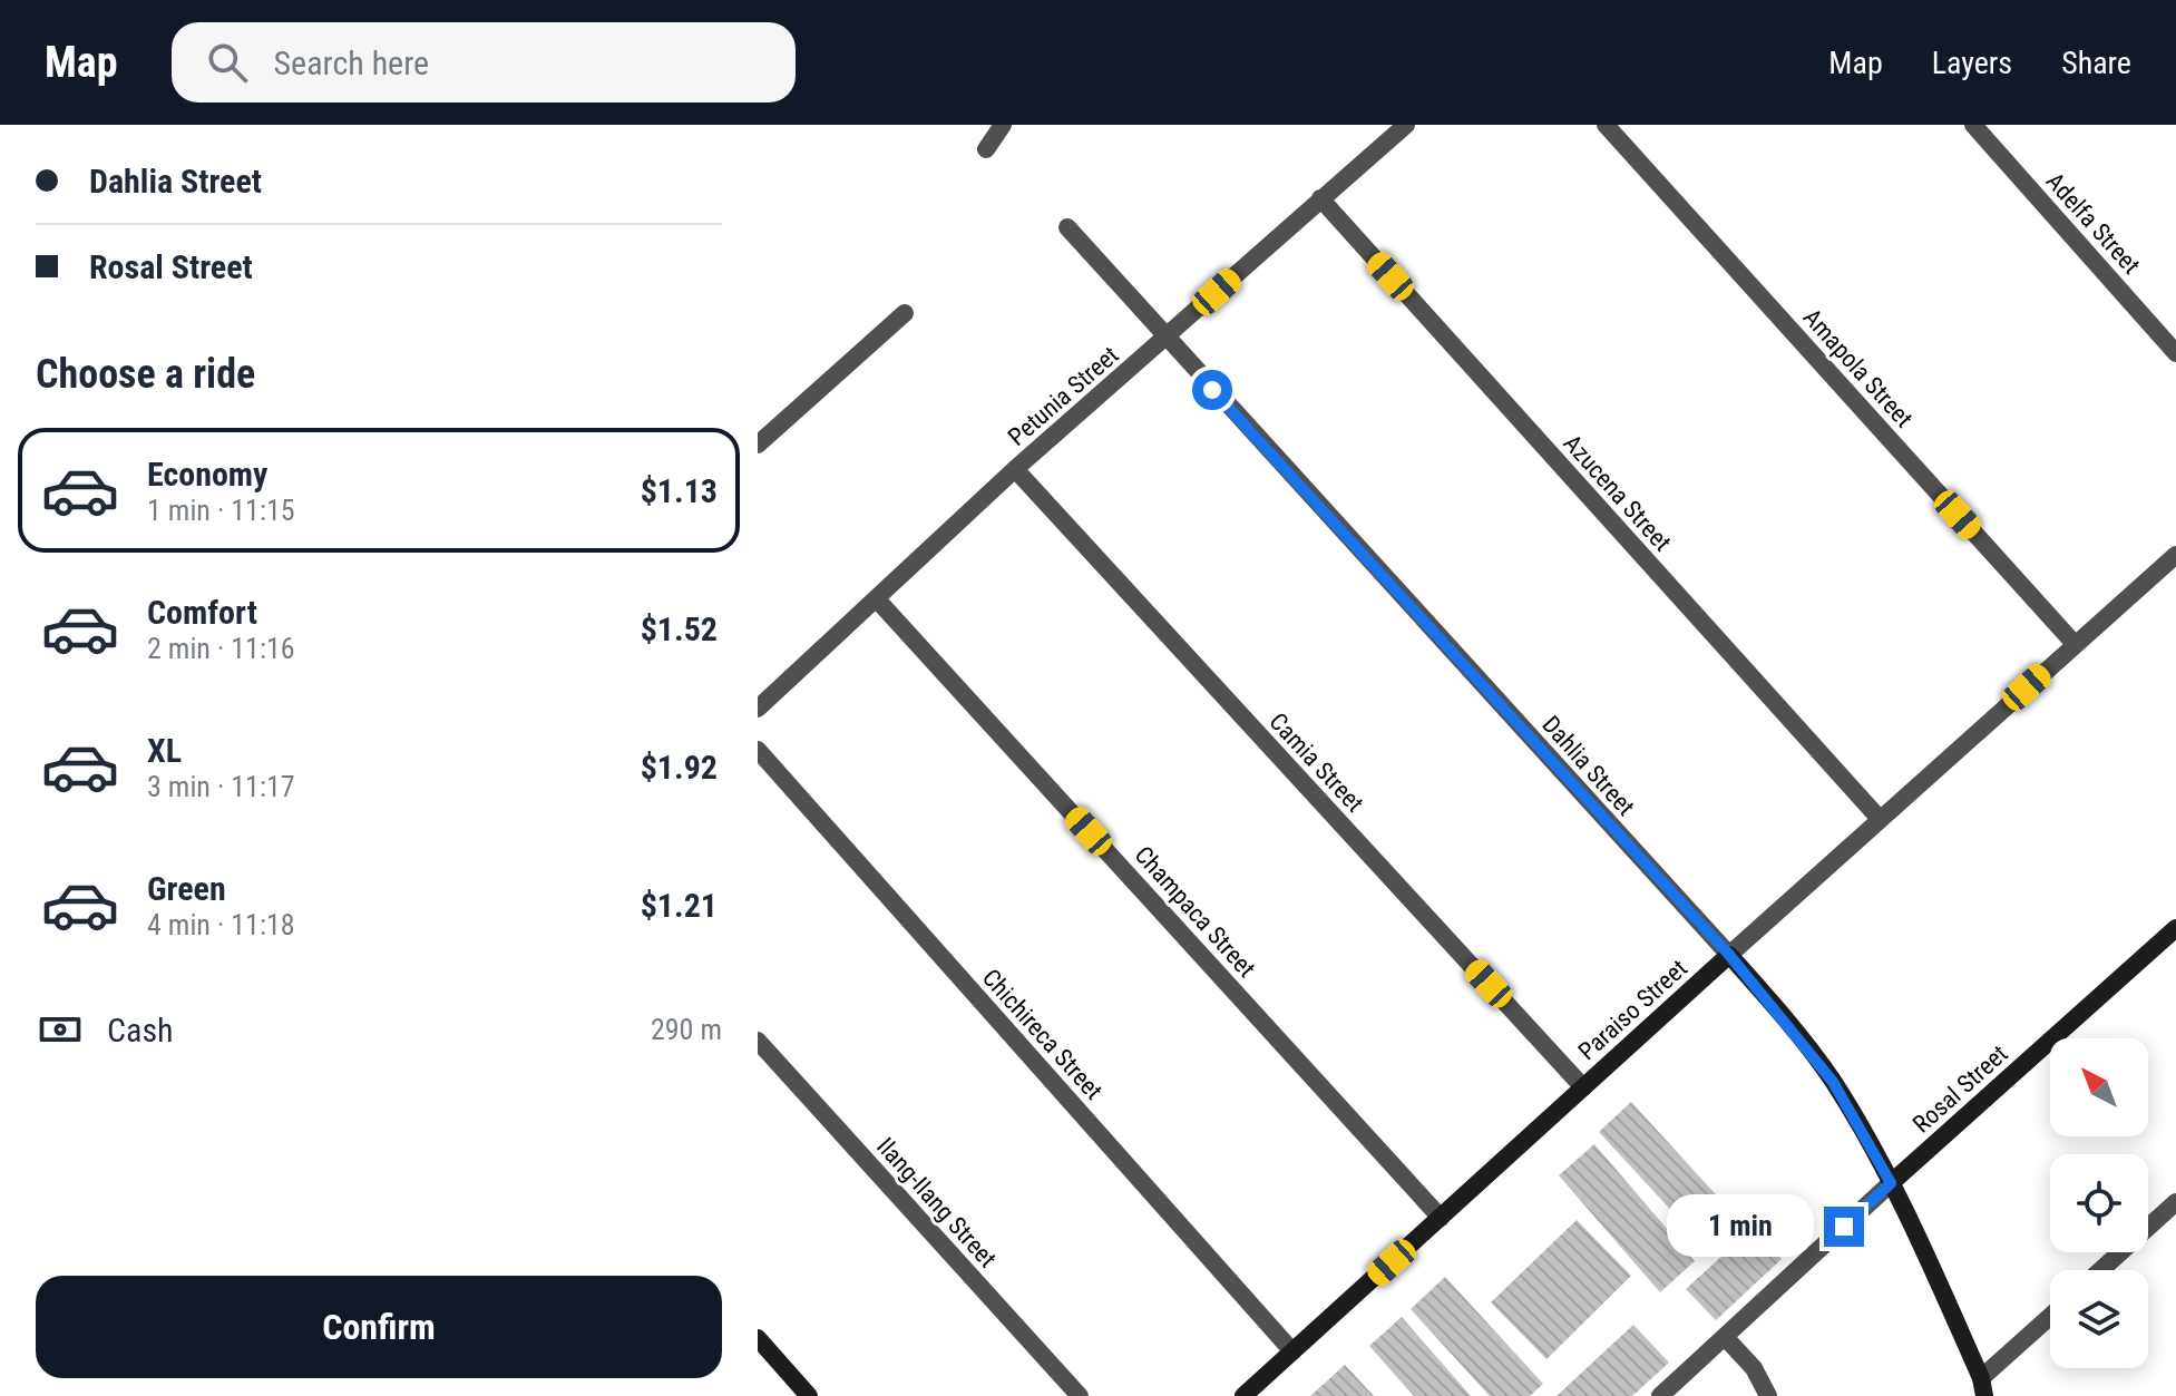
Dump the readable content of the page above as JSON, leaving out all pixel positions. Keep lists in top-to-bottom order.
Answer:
{
  "streets": {
    "street": [
      "Adelfa Street",
      "Amapola Street",
      "Petunia Street",
      "Azucena Street",
      "Camia Street",
      "Dahlia Street",
      "Champaca Street",
      "Paraiso Street",
      "Chichireca Street",
      "Rosal Street",
      "Ilang-Ilang Street"
    ]
  },
  "crossings": [
    ["Amapola Street", "Paraiso Street"],
    ["Petunia Street", "Azucena Street"],
    ["Petunia Street", "Camia Street"],
    ["Petunia Street", "Dahlia Street"],
    ["Petunia Street", "Champaca Street"],
    ["Azucena Street", "Paraiso Street"],
    ["Camia Street", "Paraiso Street"],
    ["Dahlia Street", "Paraiso Street"],
    ["Dahlia Street", "Rosal Street"],
    ["Champaca Street", "Paraiso Street"],
    ["Paraiso Street", "Chichireca Street"]
  ],
  "north": "top left",
  "page": {
    "header": "Map",
    "search": "Search here",
    "nav": ["Map", "Layers", "Share"],
    "banner": ["Dahlia Street", "Rosal Street"],
    "heading": "Choose a ride",
    "list": [
      {
        "name": "Economy",
        "note": "1 min · 11:15",
        "value": "$1.13"
      },
      {
        "name": "Comfort",
        "note": "2 min · 11:16",
        "value": "$1.52"
      },
      {
        "name": "XL",
        "note": "3 min · 11:17",
        "value": "$1.92"
      },
      {
        "name": "Green",
        "note": "4 min · 11:18",
        "value": "$1.21"
      }
    ],
    "pay": ["Cash", "290 m"],
    "bubble": "1 min",
    "buttons": "Confirm"
  }
}
